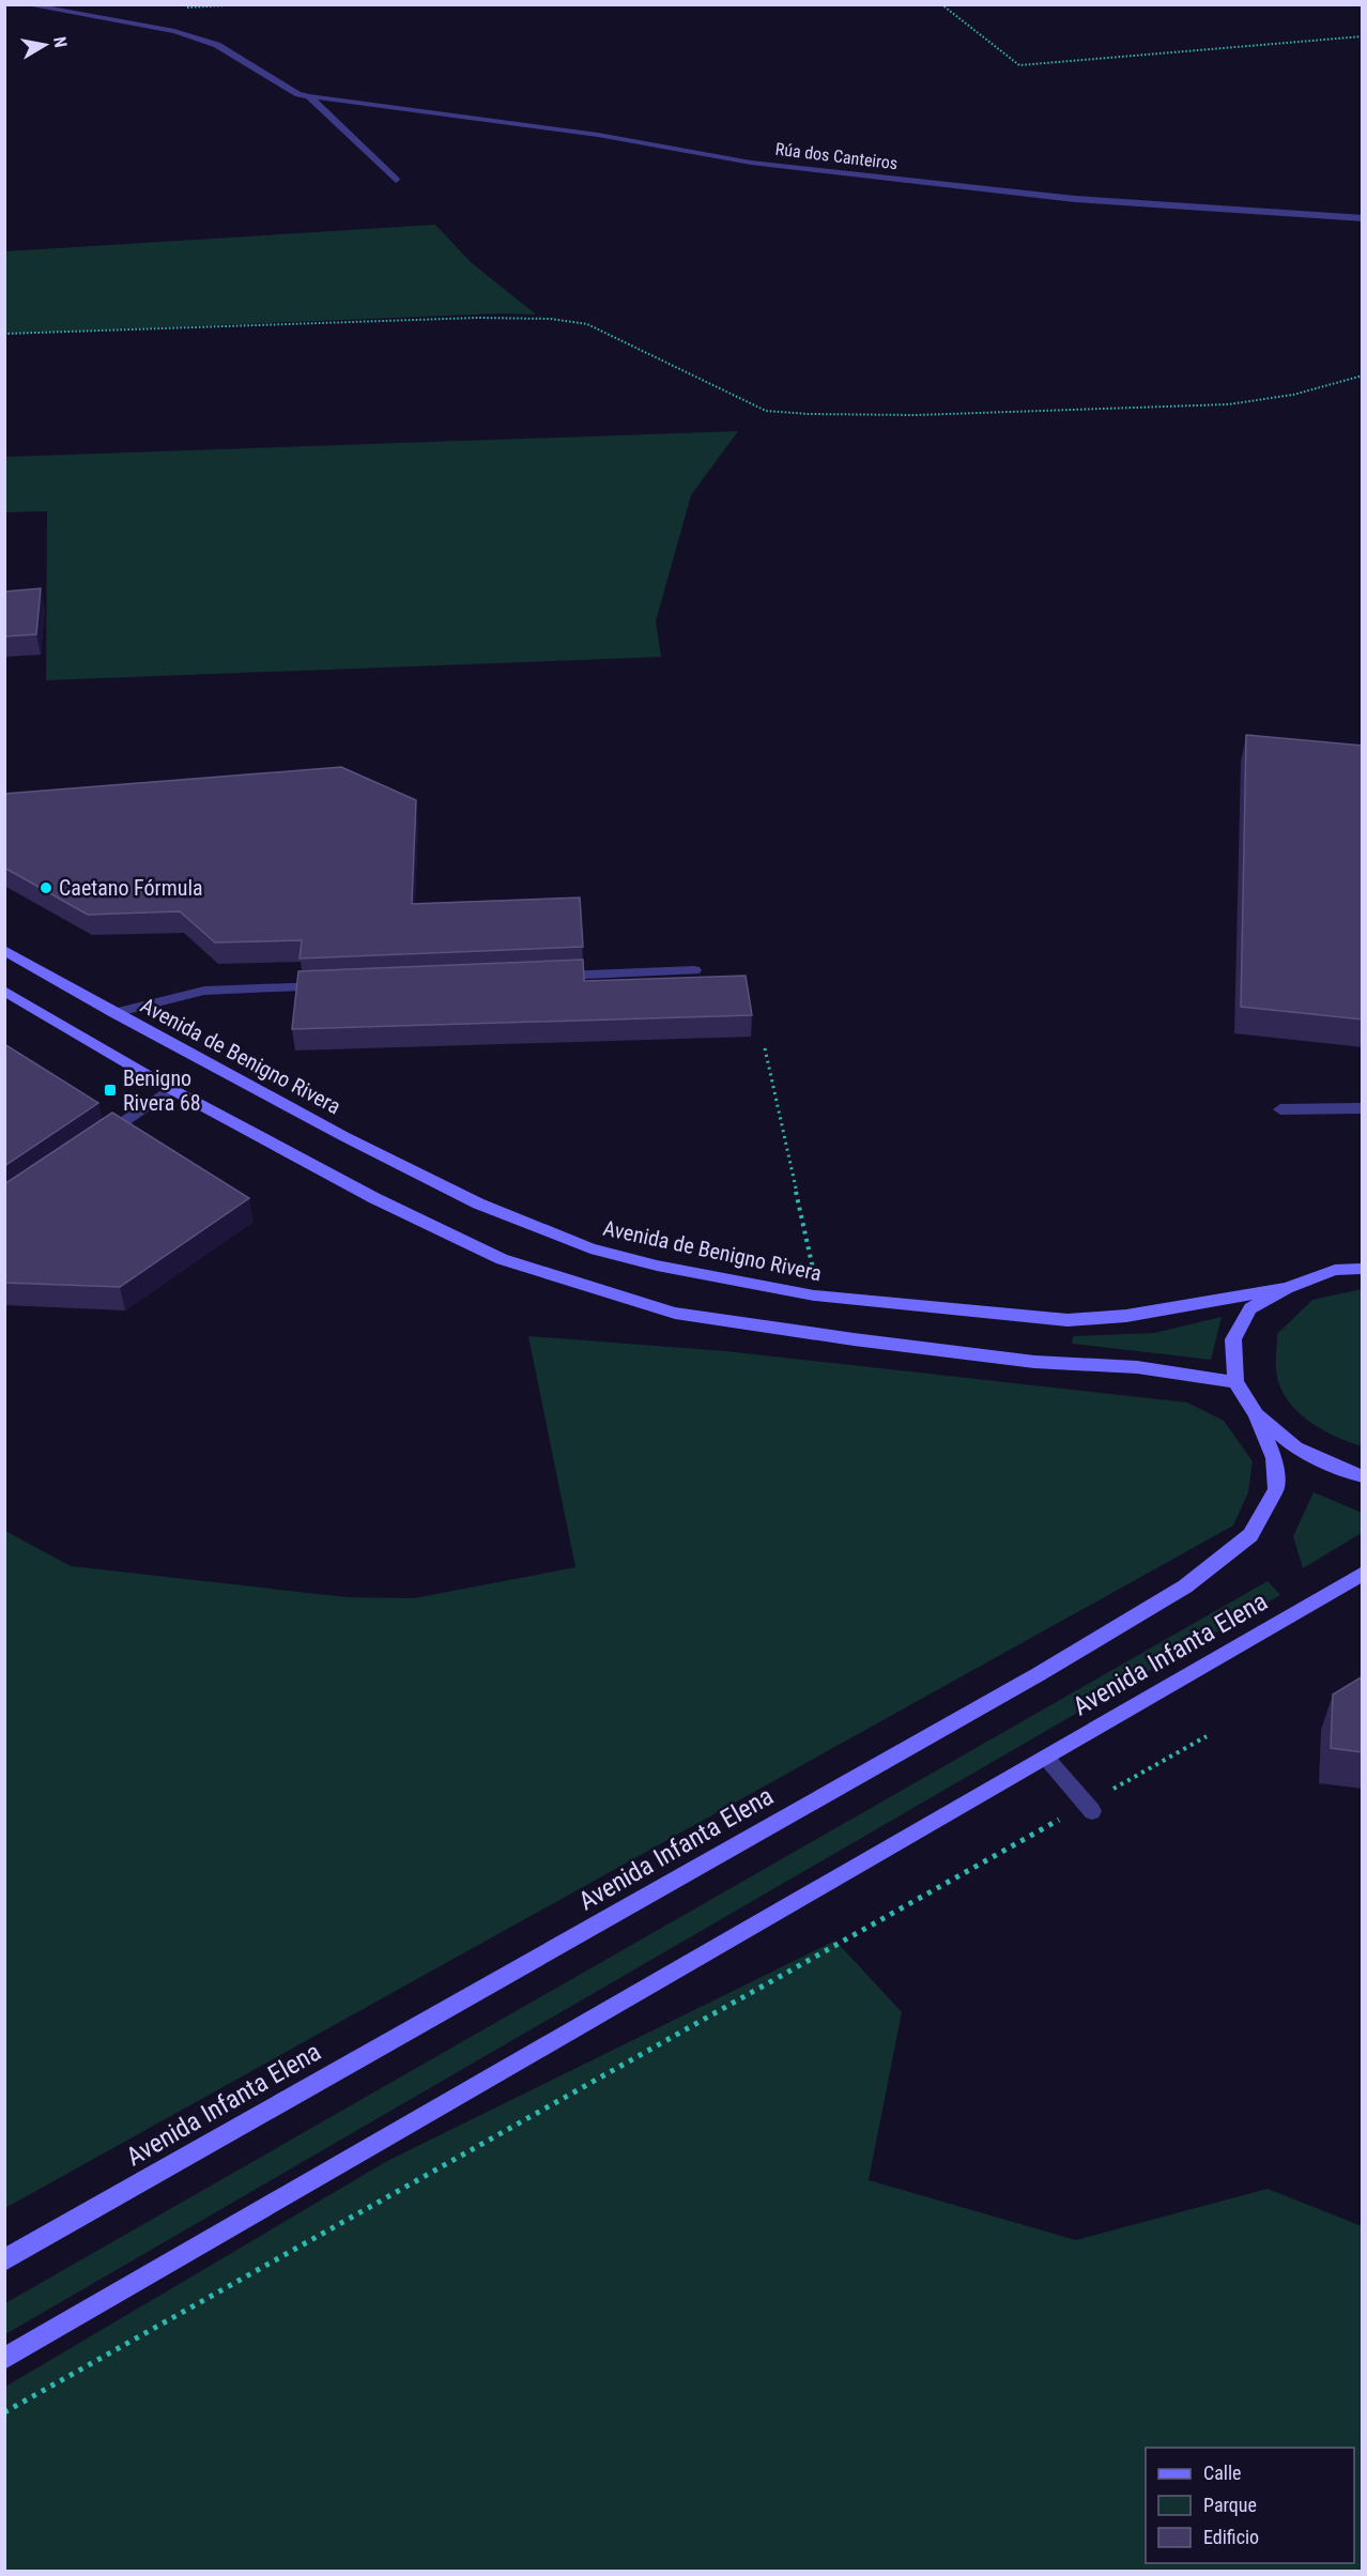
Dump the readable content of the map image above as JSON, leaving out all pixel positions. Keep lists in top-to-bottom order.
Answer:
{
  "streets": {
    "main road": ["Avenida de Benigno Rivera", "Avenida Infanta Elena"],
    "street": ["Rúa dos Canteiros"]
  },
  "places": {
    "other": ["Caetano Fórmula"],
    "transit": ["Benigno Rivera 68"]
  },
  "legend": ["Calle", "Parque", "Edificio"],
  "north": "right"
}
